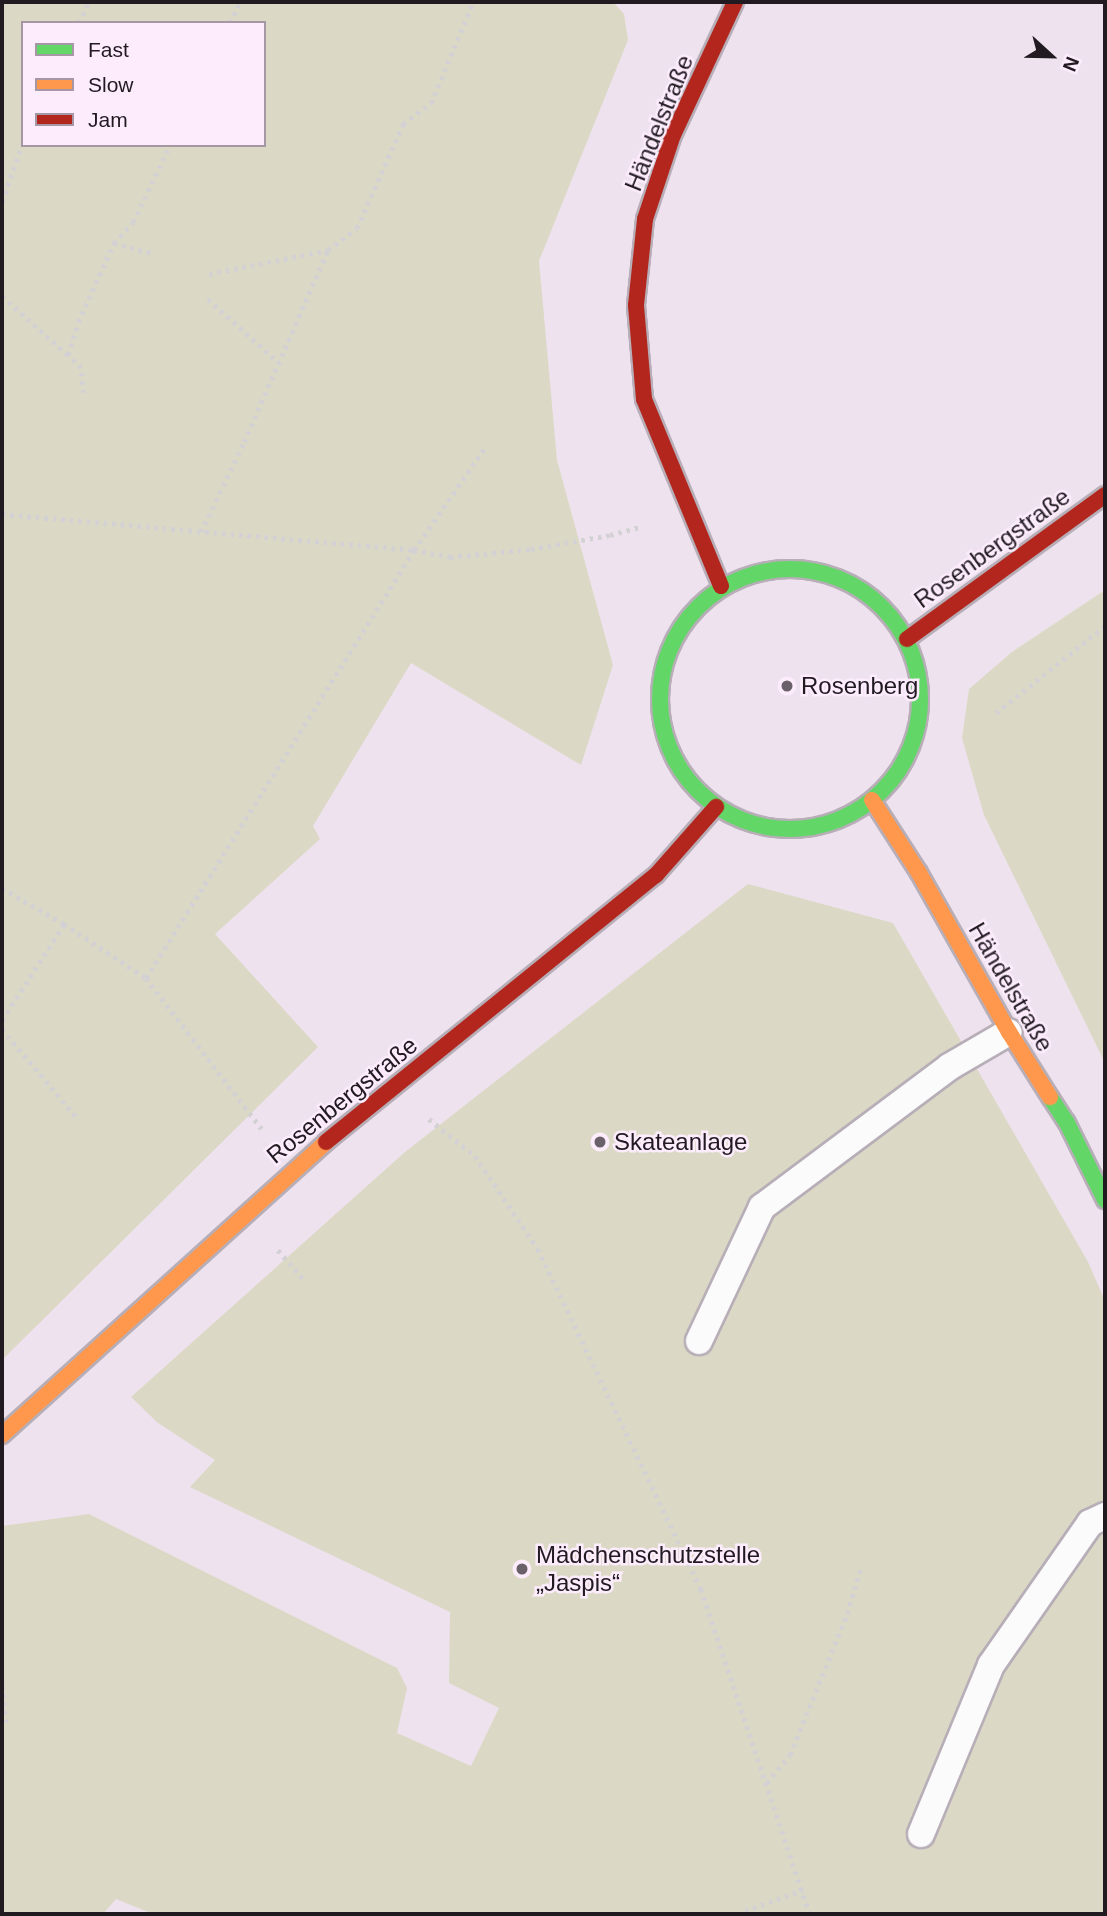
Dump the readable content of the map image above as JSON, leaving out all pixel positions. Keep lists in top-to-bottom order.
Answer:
{
  "streets": {
    "street": ["Händelstraße", "Rosenbergstraße"]
  },
  "crossings": [
    ["Händelstraße", "Rosenbergstraße"]
  ],
  "places": ["Rosenberg", "Skateanlage", "Mädchenschutzstelle „Jaspis“"],
  "legend": ["Fast", "Slow", "Jam"],
  "north": "right"
}
